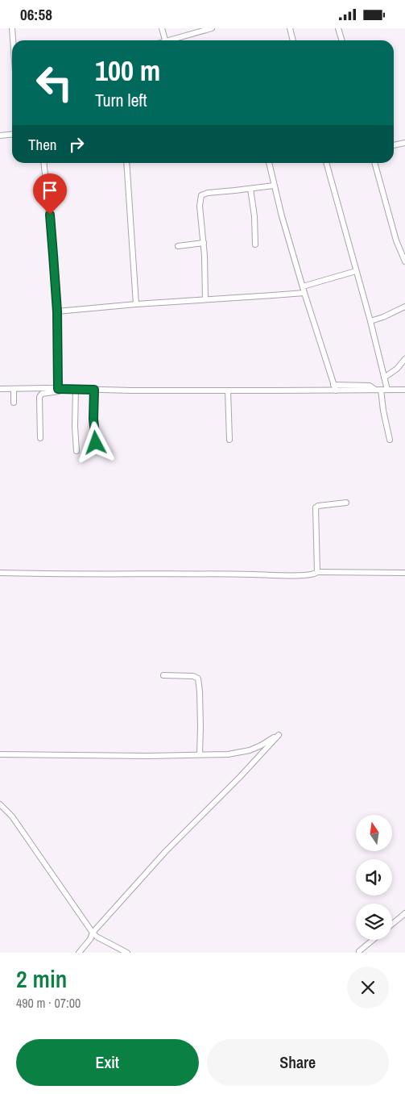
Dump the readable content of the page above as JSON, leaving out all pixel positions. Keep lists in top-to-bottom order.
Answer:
{
  "north": "top",
  "page": {
    "status": "06:58",
    "turn": ["100 m", "Turn left"],
    "then": "Then",
    "heading": ["2 min", "490 m · 07:00"],
    "buttons": ["Exit", "Share"]
  }
}
